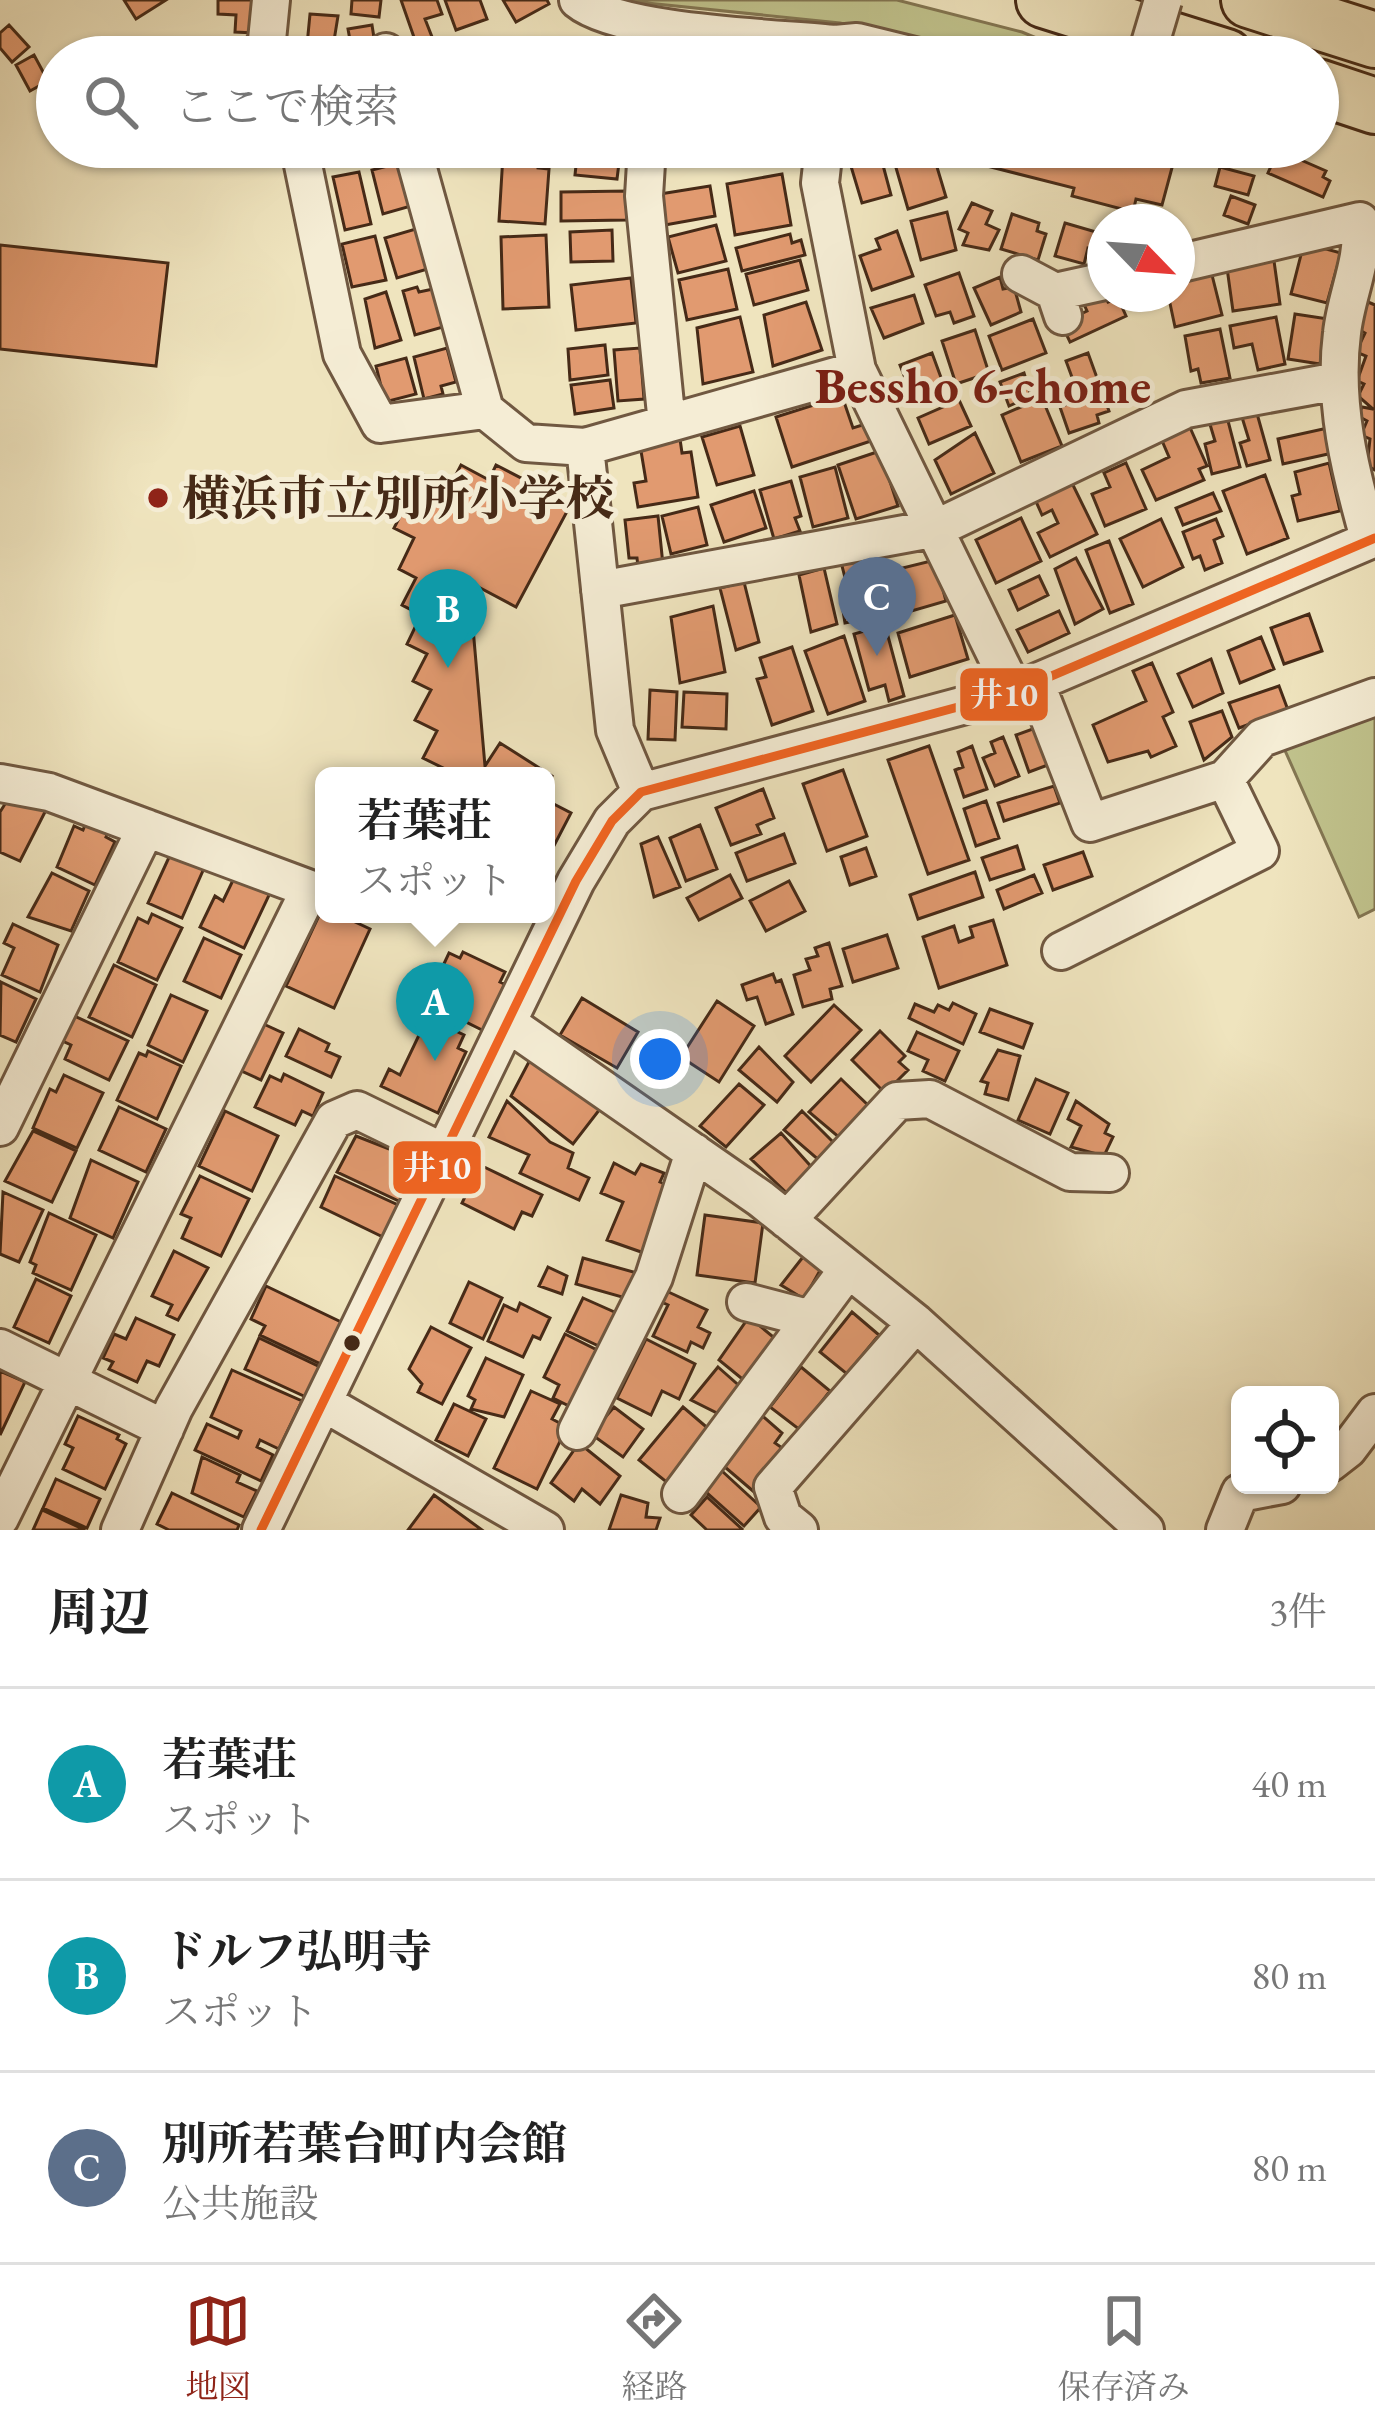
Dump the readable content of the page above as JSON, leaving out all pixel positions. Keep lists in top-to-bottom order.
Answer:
{
  "districts": ["Bessho 6-chome"],
  "places": ["横浜市立別所小学校"],
  "lines": ["transit line 井10"],
  "north": "bottom right",
  "page": {
    "search": "ここで検索",
    "pins": ["C", "B", "A"],
    "popup": ["若葉荘", "スポット"],
    "heading": ["周辺", "3件"],
    "list": [
      {
        "mark": "A",
        "name": "若葉荘",
        "note": "スポット",
        "value": "40 m"
      },
      {
        "mark": "B",
        "name": "ドルフ弘明寺",
        "note": "スポット",
        "value": "80 m"
      },
      {
        "mark": "C",
        "name": "別所若葉台町内会館",
        "note": "公共施設",
        "value": "80 m"
      }
    ],
    "nav": ["地図", "経路", "保存済み"]
  }
}
